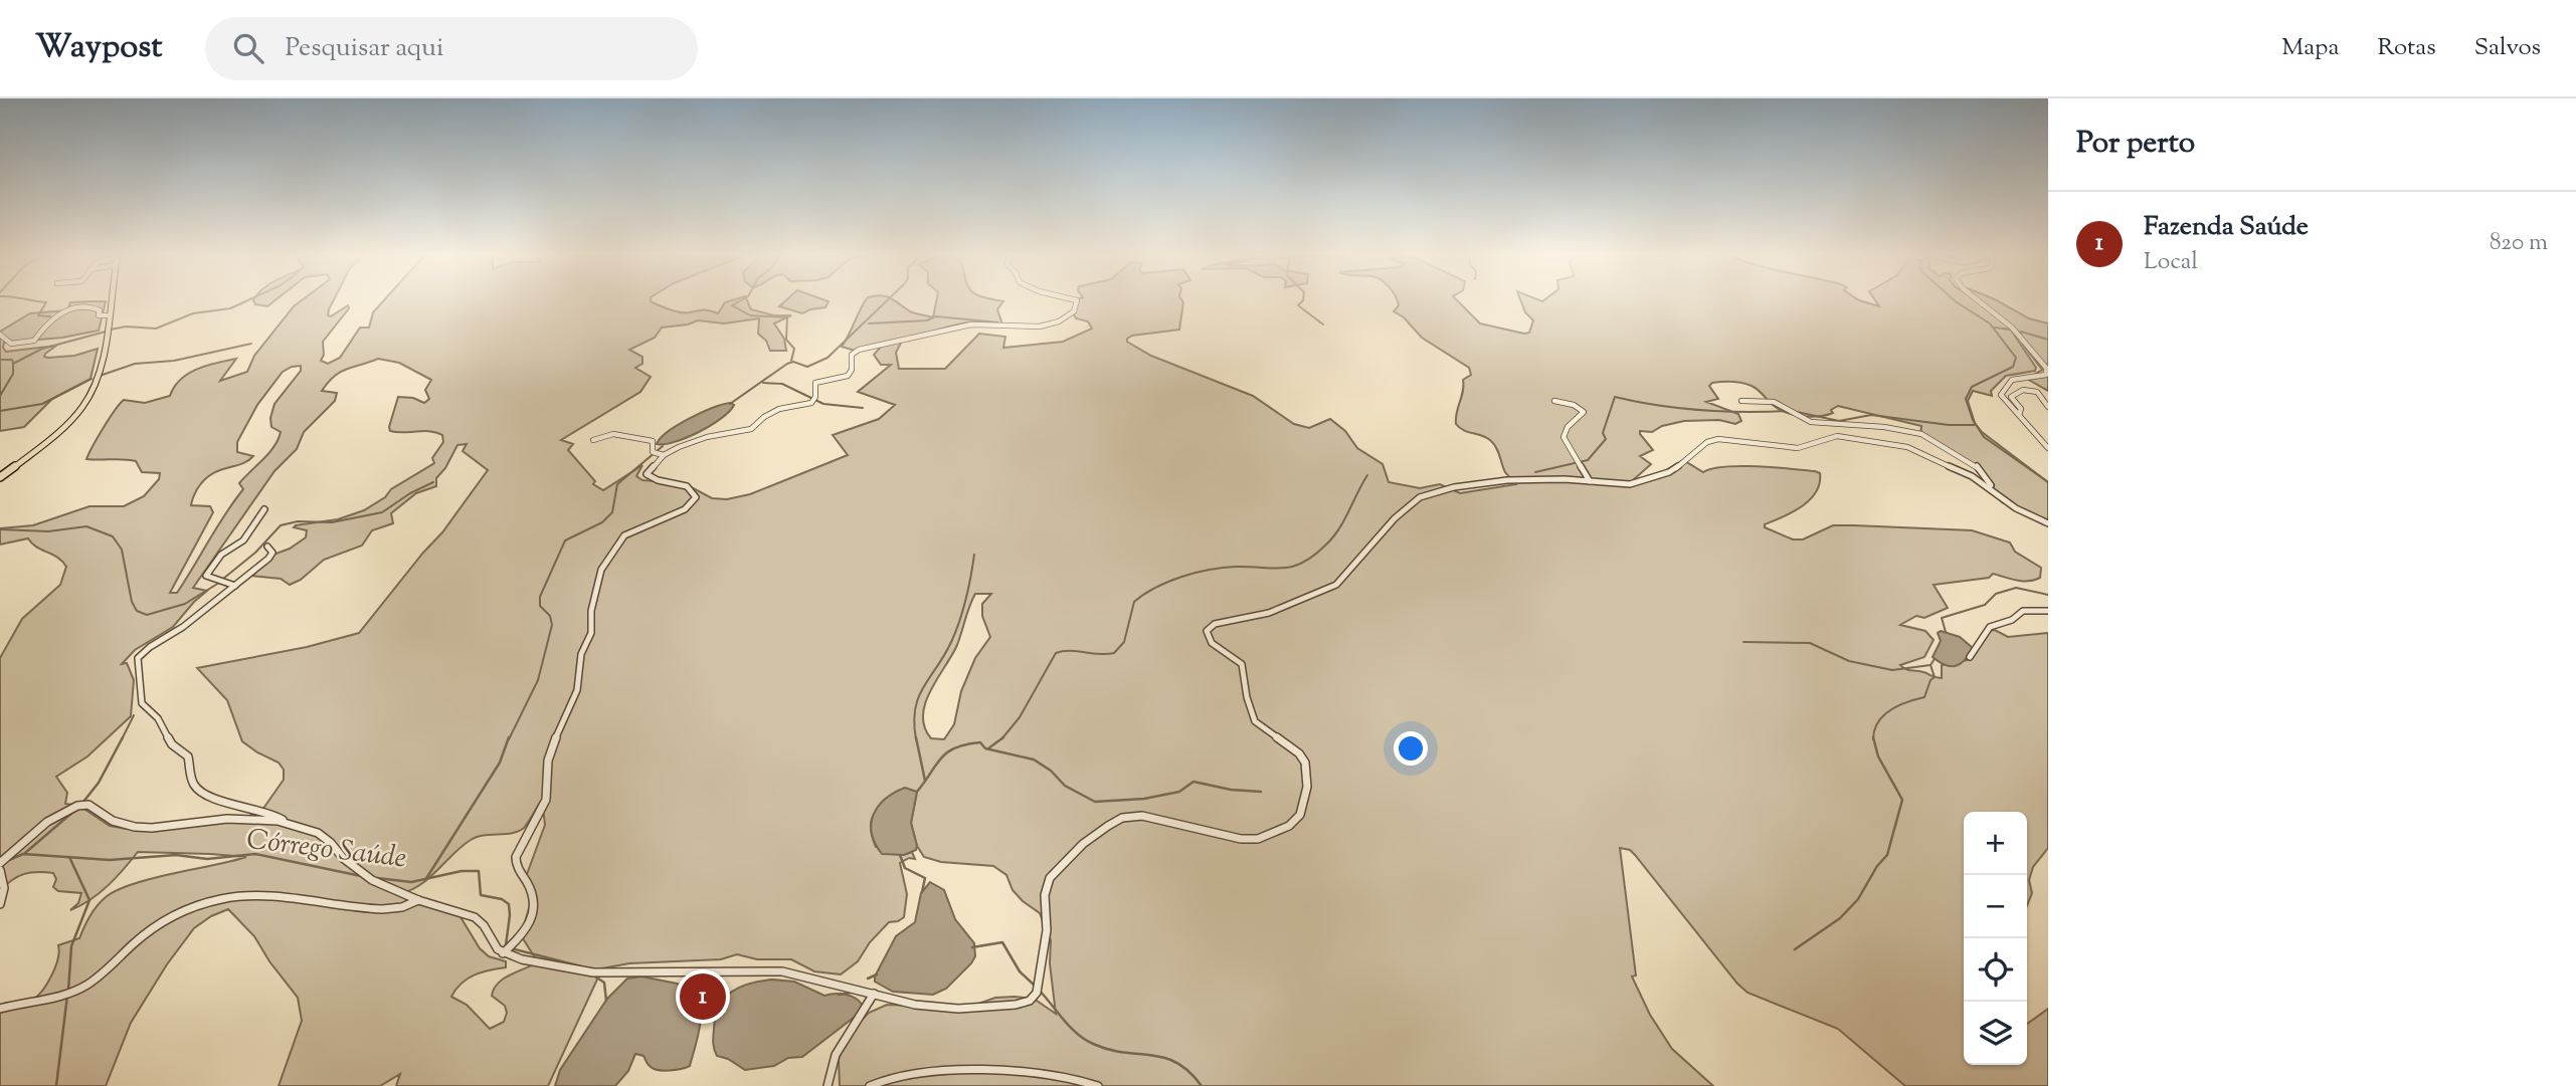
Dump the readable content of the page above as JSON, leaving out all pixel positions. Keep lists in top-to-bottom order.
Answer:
{
  "water": ["Córrego Saúde"],
  "page": {
    "header": "Waypost",
    "search": "Pesquisar aqui",
    "nav": ["Mapa", "Rotas", "Salvos"],
    "heading": "Por perto",
    "list": [
      {
        "mark": "1",
        "name": "Fazenda Saúde",
        "note": "Local",
        "value": "820 m"
      }
    ],
    "map_buttons": ["+", "−"],
    "pins": "1"
  }
}
